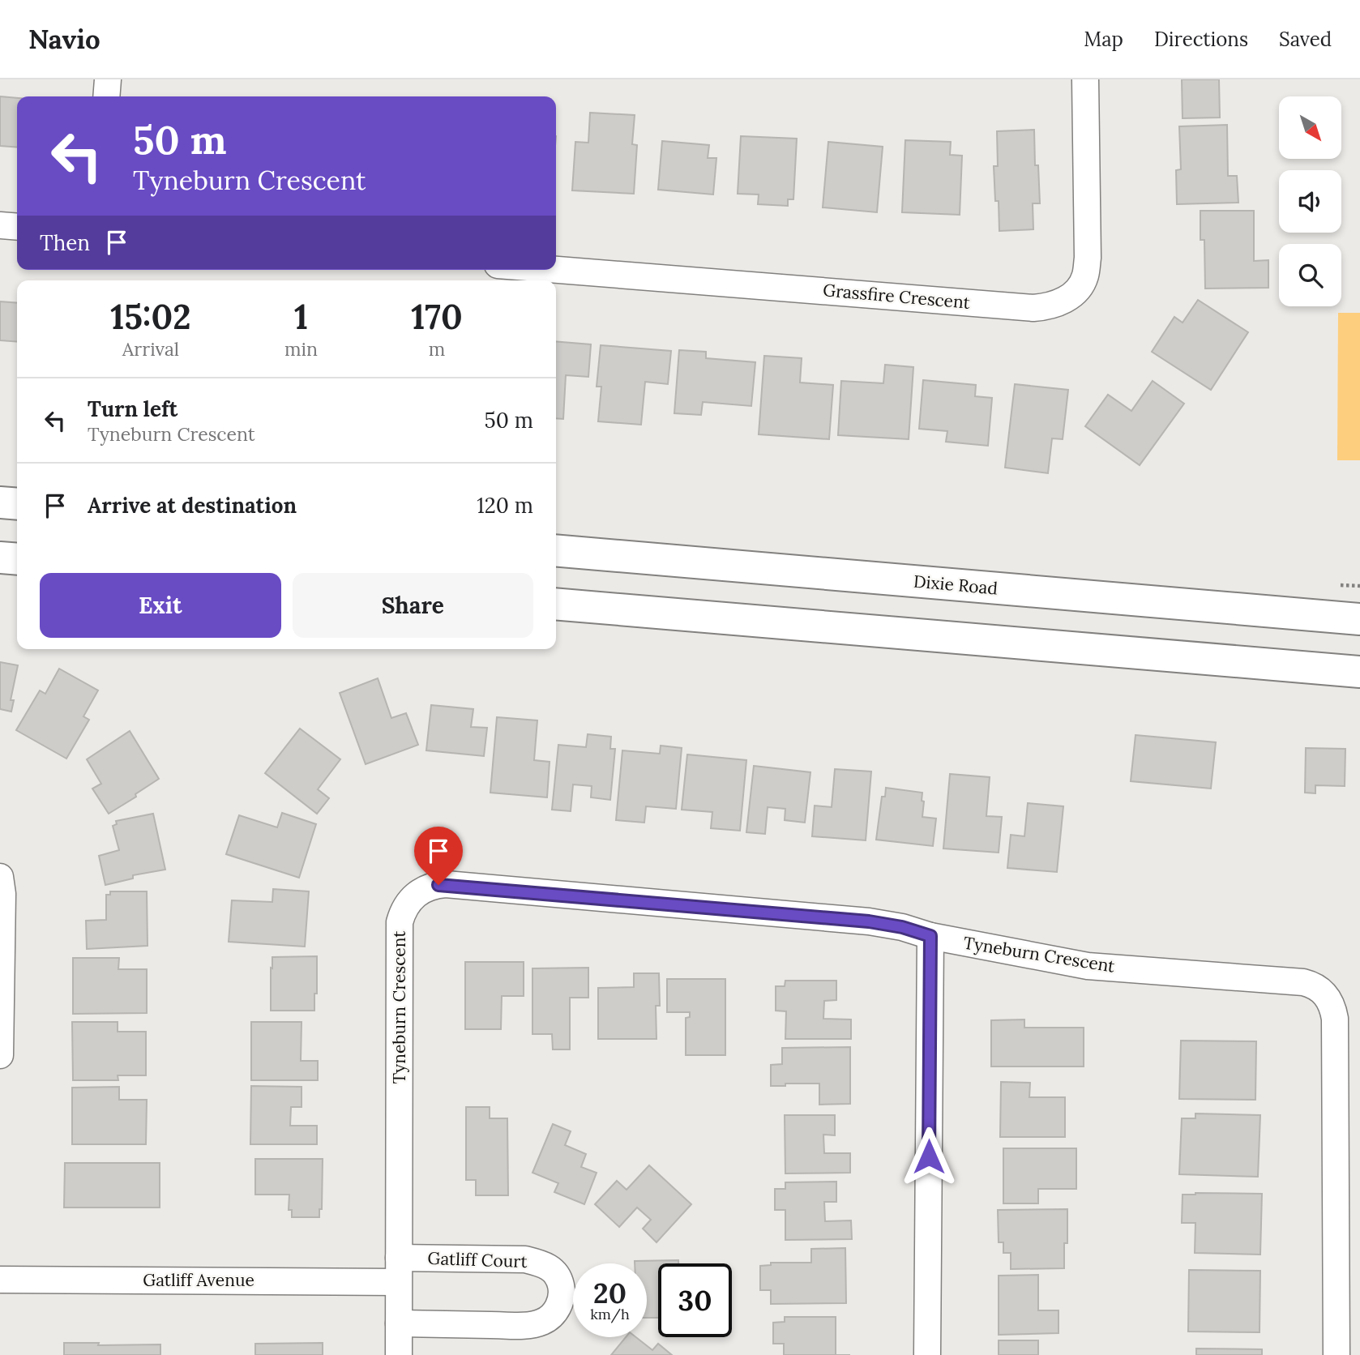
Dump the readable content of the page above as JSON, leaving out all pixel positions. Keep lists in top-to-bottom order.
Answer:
{
  "streets": {
    "main road": ["Dixie Road"],
    "street": [
      "Grassfire Crescent",
      "Tyneburn Crescent",
      "Gatliff Court",
      "Gatliff Avenue"
    ]
  },
  "crossings": [
    ["Tyneburn Crescent", "Gatliff Court"],
    ["Tyneburn Crescent", "Gatliff Avenue"],
    ["Gatliff Court", "Gatliff Avenue"]
  ],
  "north": "bottom right",
  "page": {
    "header": "Navio",
    "nav": ["Map", "Directions", "Saved"],
    "turn": ["50 m", "Tyneburn Crescent"],
    "then": "Then",
    "eta": [
      "15:02",
      "Arrival",
      "1",
      "min",
      "170",
      "m"
    ],
    "list": [
      {
        "name": "Turn left",
        "note": "Tyneburn Crescent",
        "value": "50 m"
      },
      {
        "name": "Arrive at destination",
        "value": "120 m"
      }
    ],
    "buttons": ["Exit", "Share"],
    "speed": "20 km/h",
    "limit": "30"
  }
}
